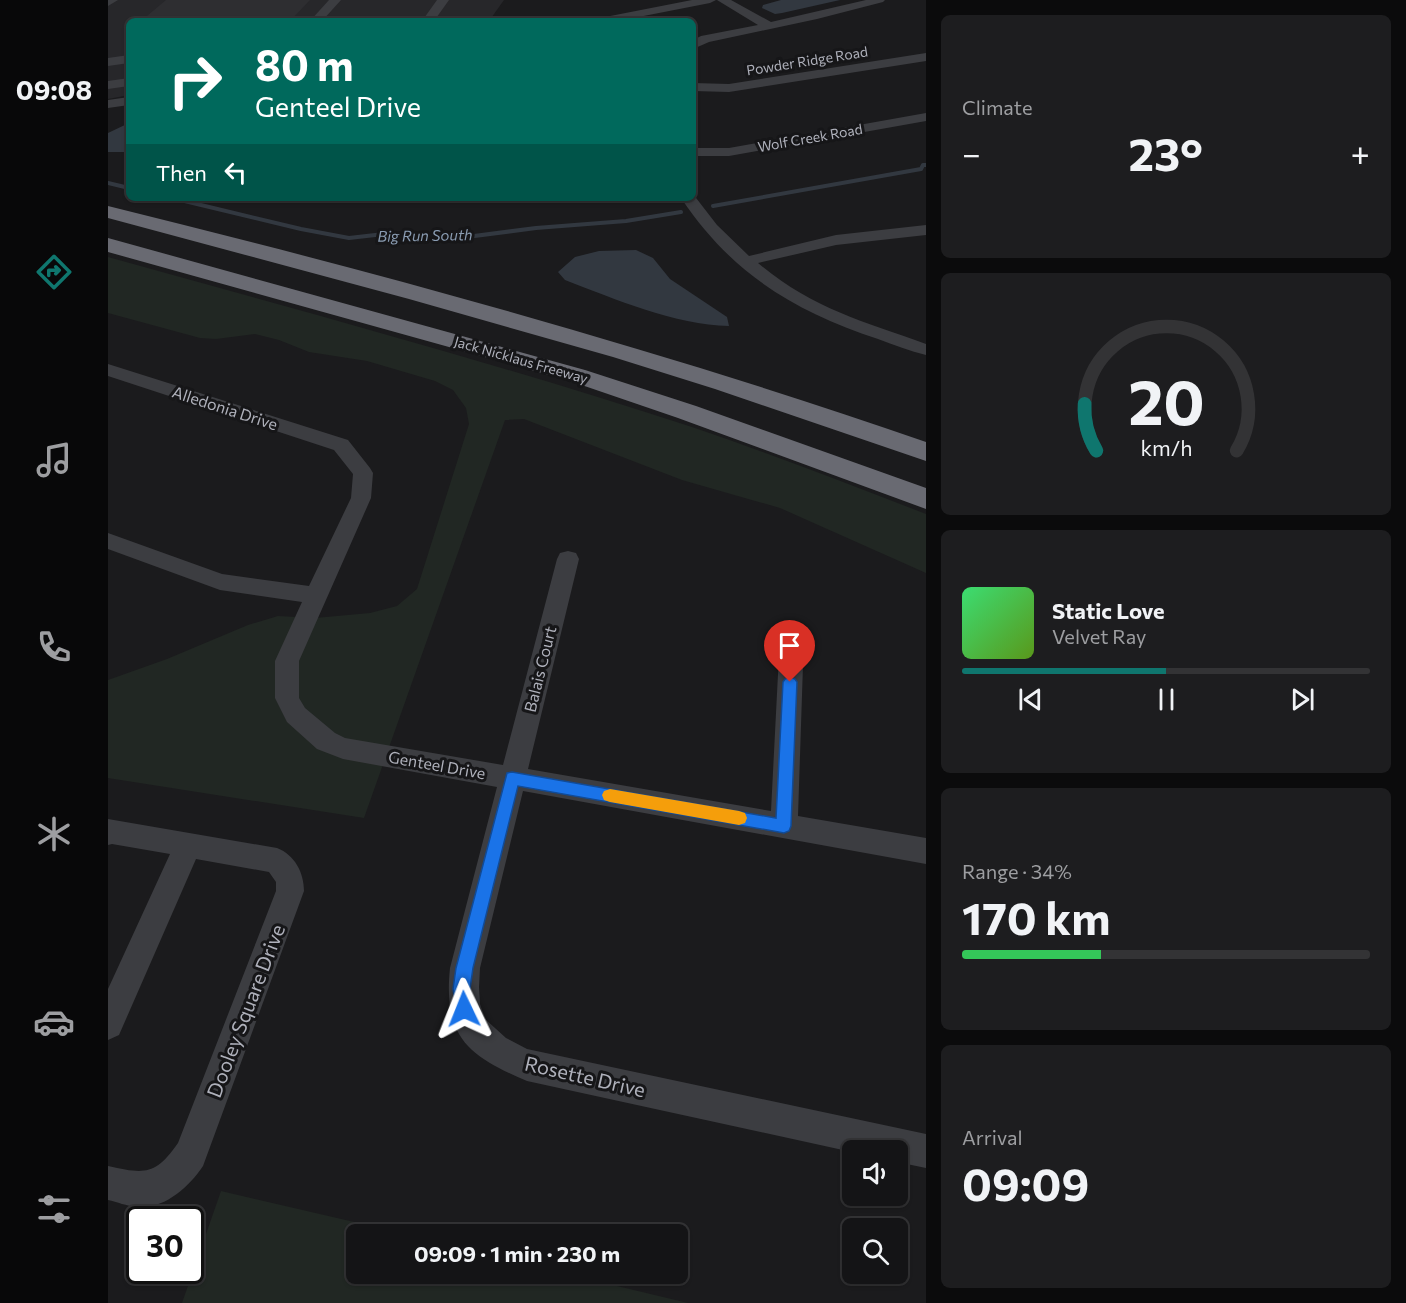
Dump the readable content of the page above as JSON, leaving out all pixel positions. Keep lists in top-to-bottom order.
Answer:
{
  "streets": {
    "highway": ["Jack Nicklaus Freeway"],
    "street": [
      "Powder Ridge Road",
      "Wolf Creek Road",
      "Alledonia Drive",
      "Balais Court",
      "Genteel Drive",
      "Dooley Square Drive",
      "Rosette Drive"
    ]
  },
  "crossings": [
    ["Alledonia Drive", "Genteel Drive"],
    ["Balais Court", "Genteel Drive"],
    ["Balais Court", "Rosette Drive"],
    ["Genteel Drive", "Rosette Drive"]
  ],
  "water": ["Big Run South"],
  "page": {
    "tabs": "09:08",
    "tile": [
      "Climate",
      ["Range · 34%", "170 km"],
      ["Arrival", "09:09"]
    ],
    "turn": ["80 m", "Genteel Drive"],
    "heat": ["−", "23°", "+"],
    "then": "Then",
    "song": ["Static Love", "Velvet Ray"],
    "limit": "30",
    "trip": "09:09 · 1 min · 230 m",
    "gauge": ["20", "km/h"]
  }
}
